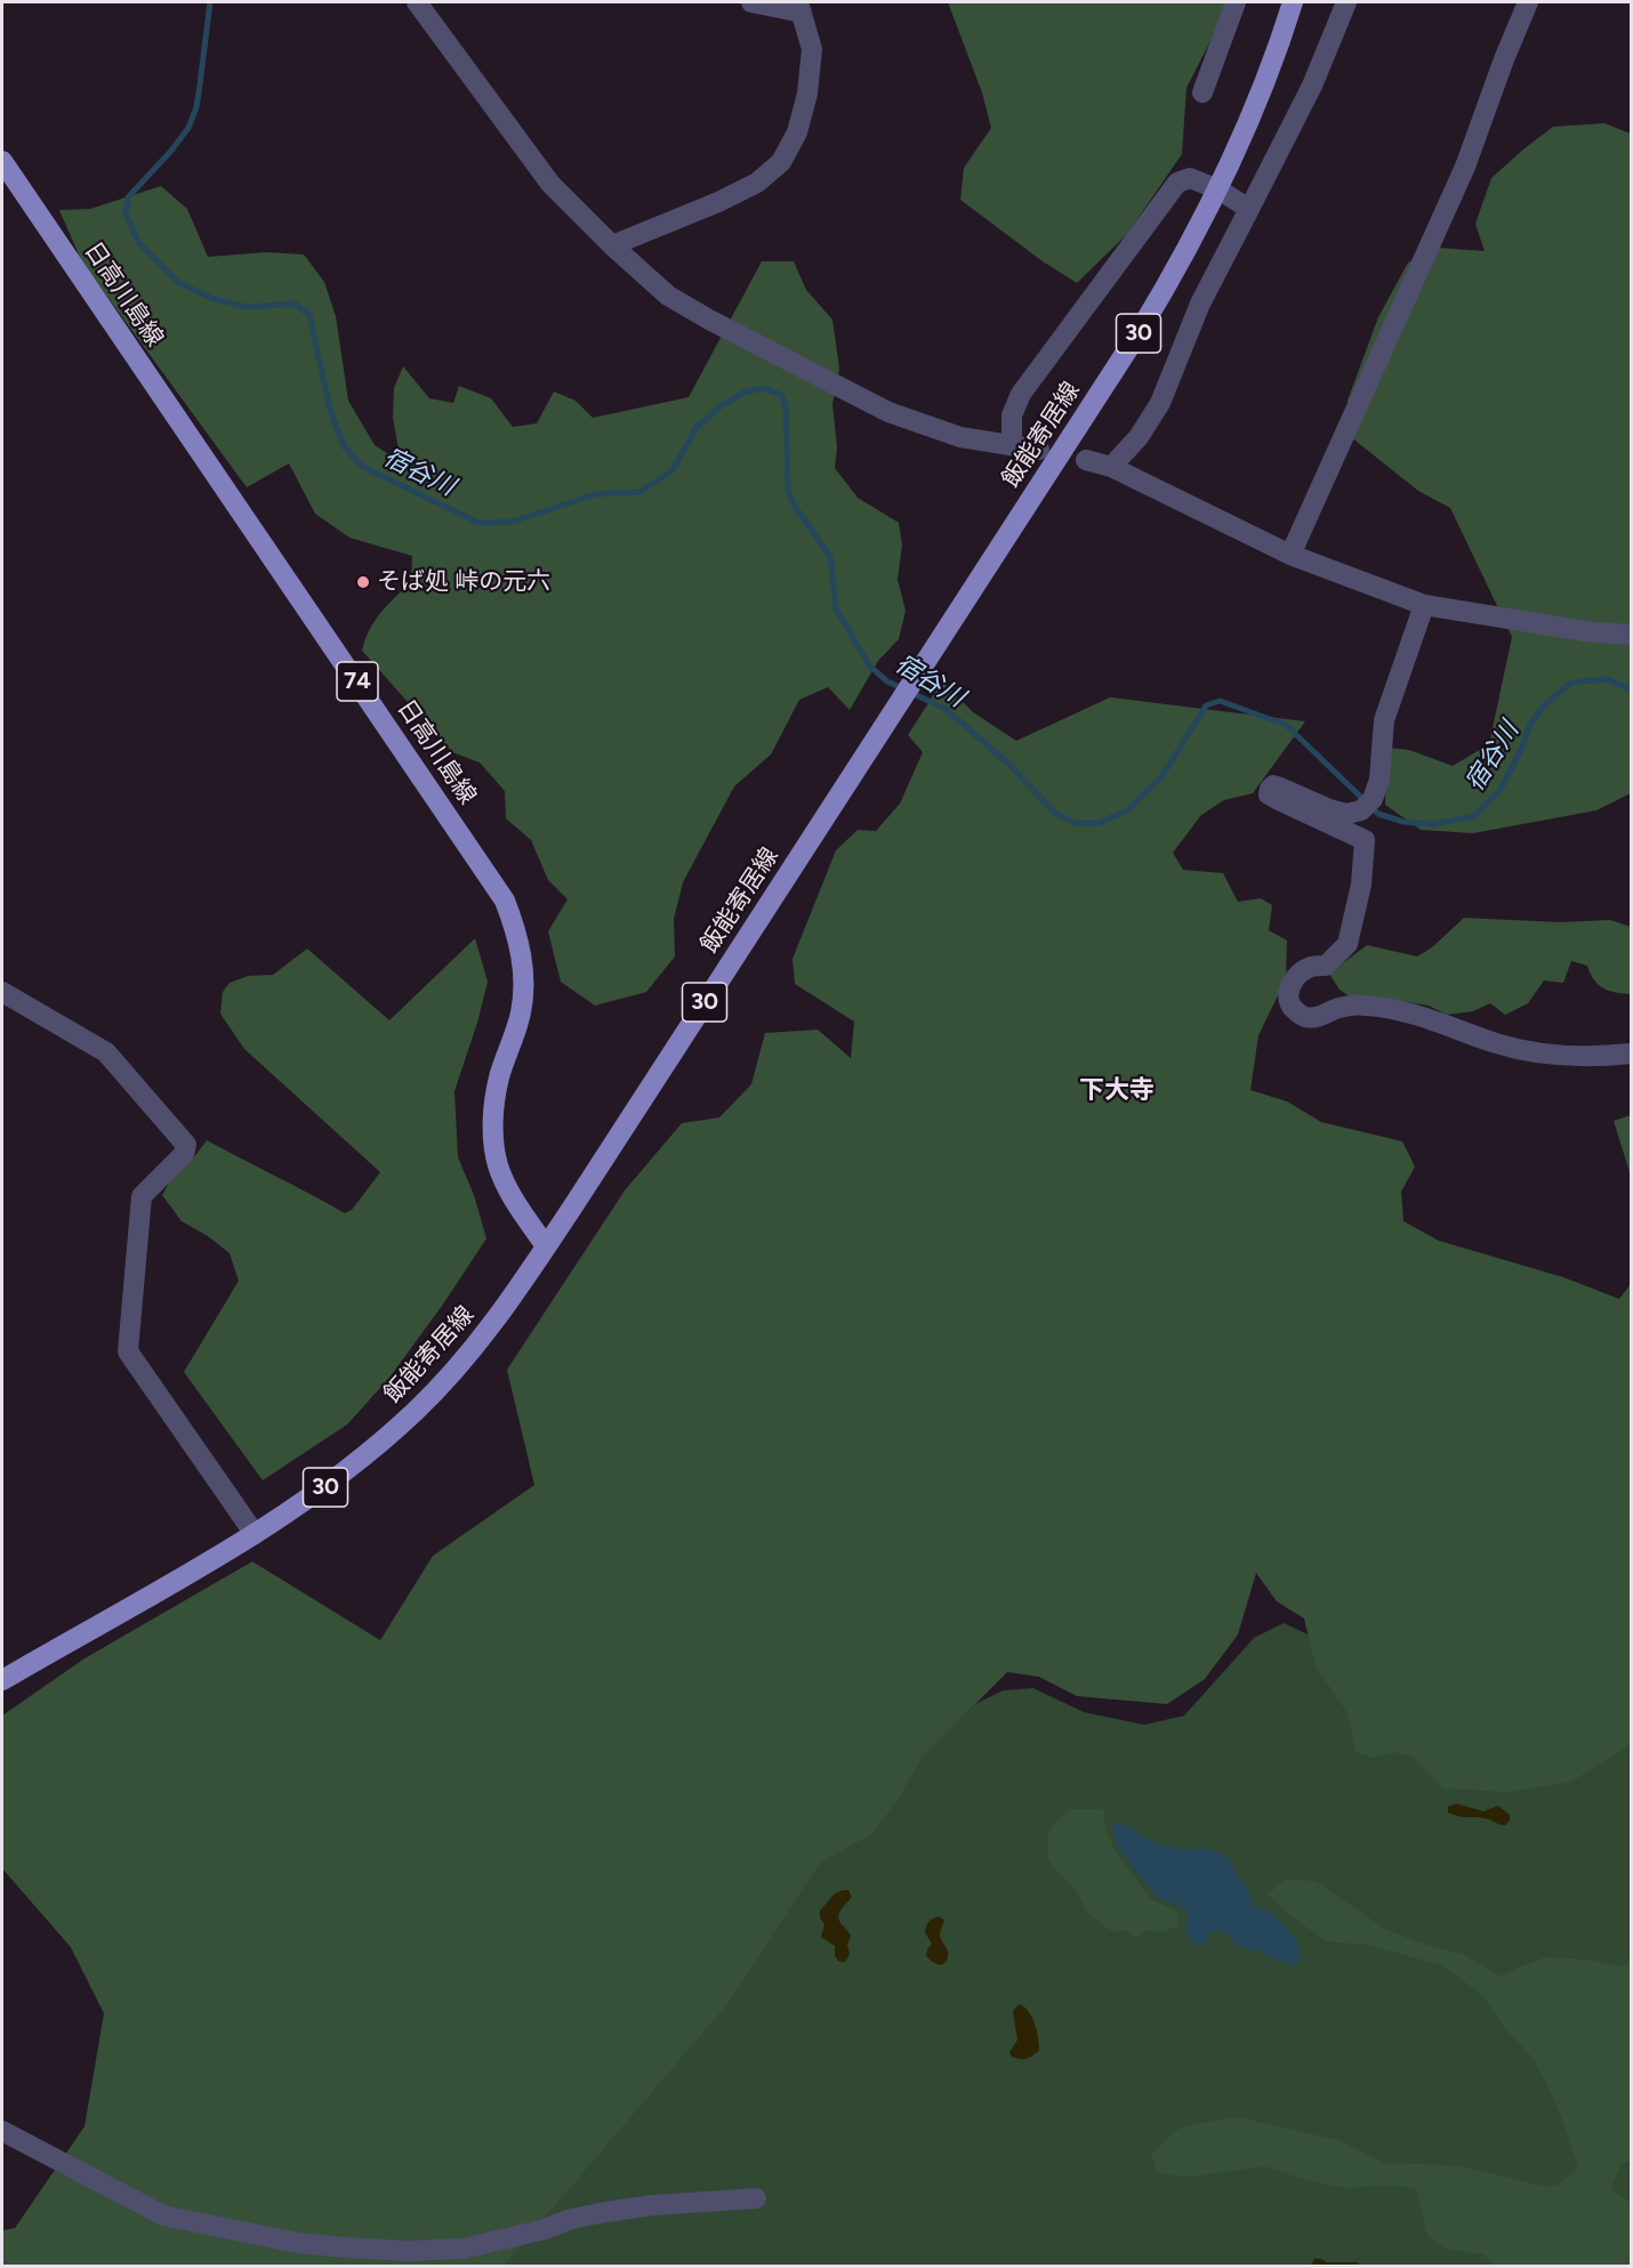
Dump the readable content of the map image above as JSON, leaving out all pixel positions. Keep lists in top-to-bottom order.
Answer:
{
  "streets": {
    "main road": [
      "日高川島線",
      "30",
      "飯能寄居線",
      "74"
    ]
  },
  "crossings": [
    ["日高川島線", "飯能寄居線"]
  ],
  "districts": ["下大寺"],
  "water": ["宿谷川"],
  "places": ["そば処 峠の元六"]
}
